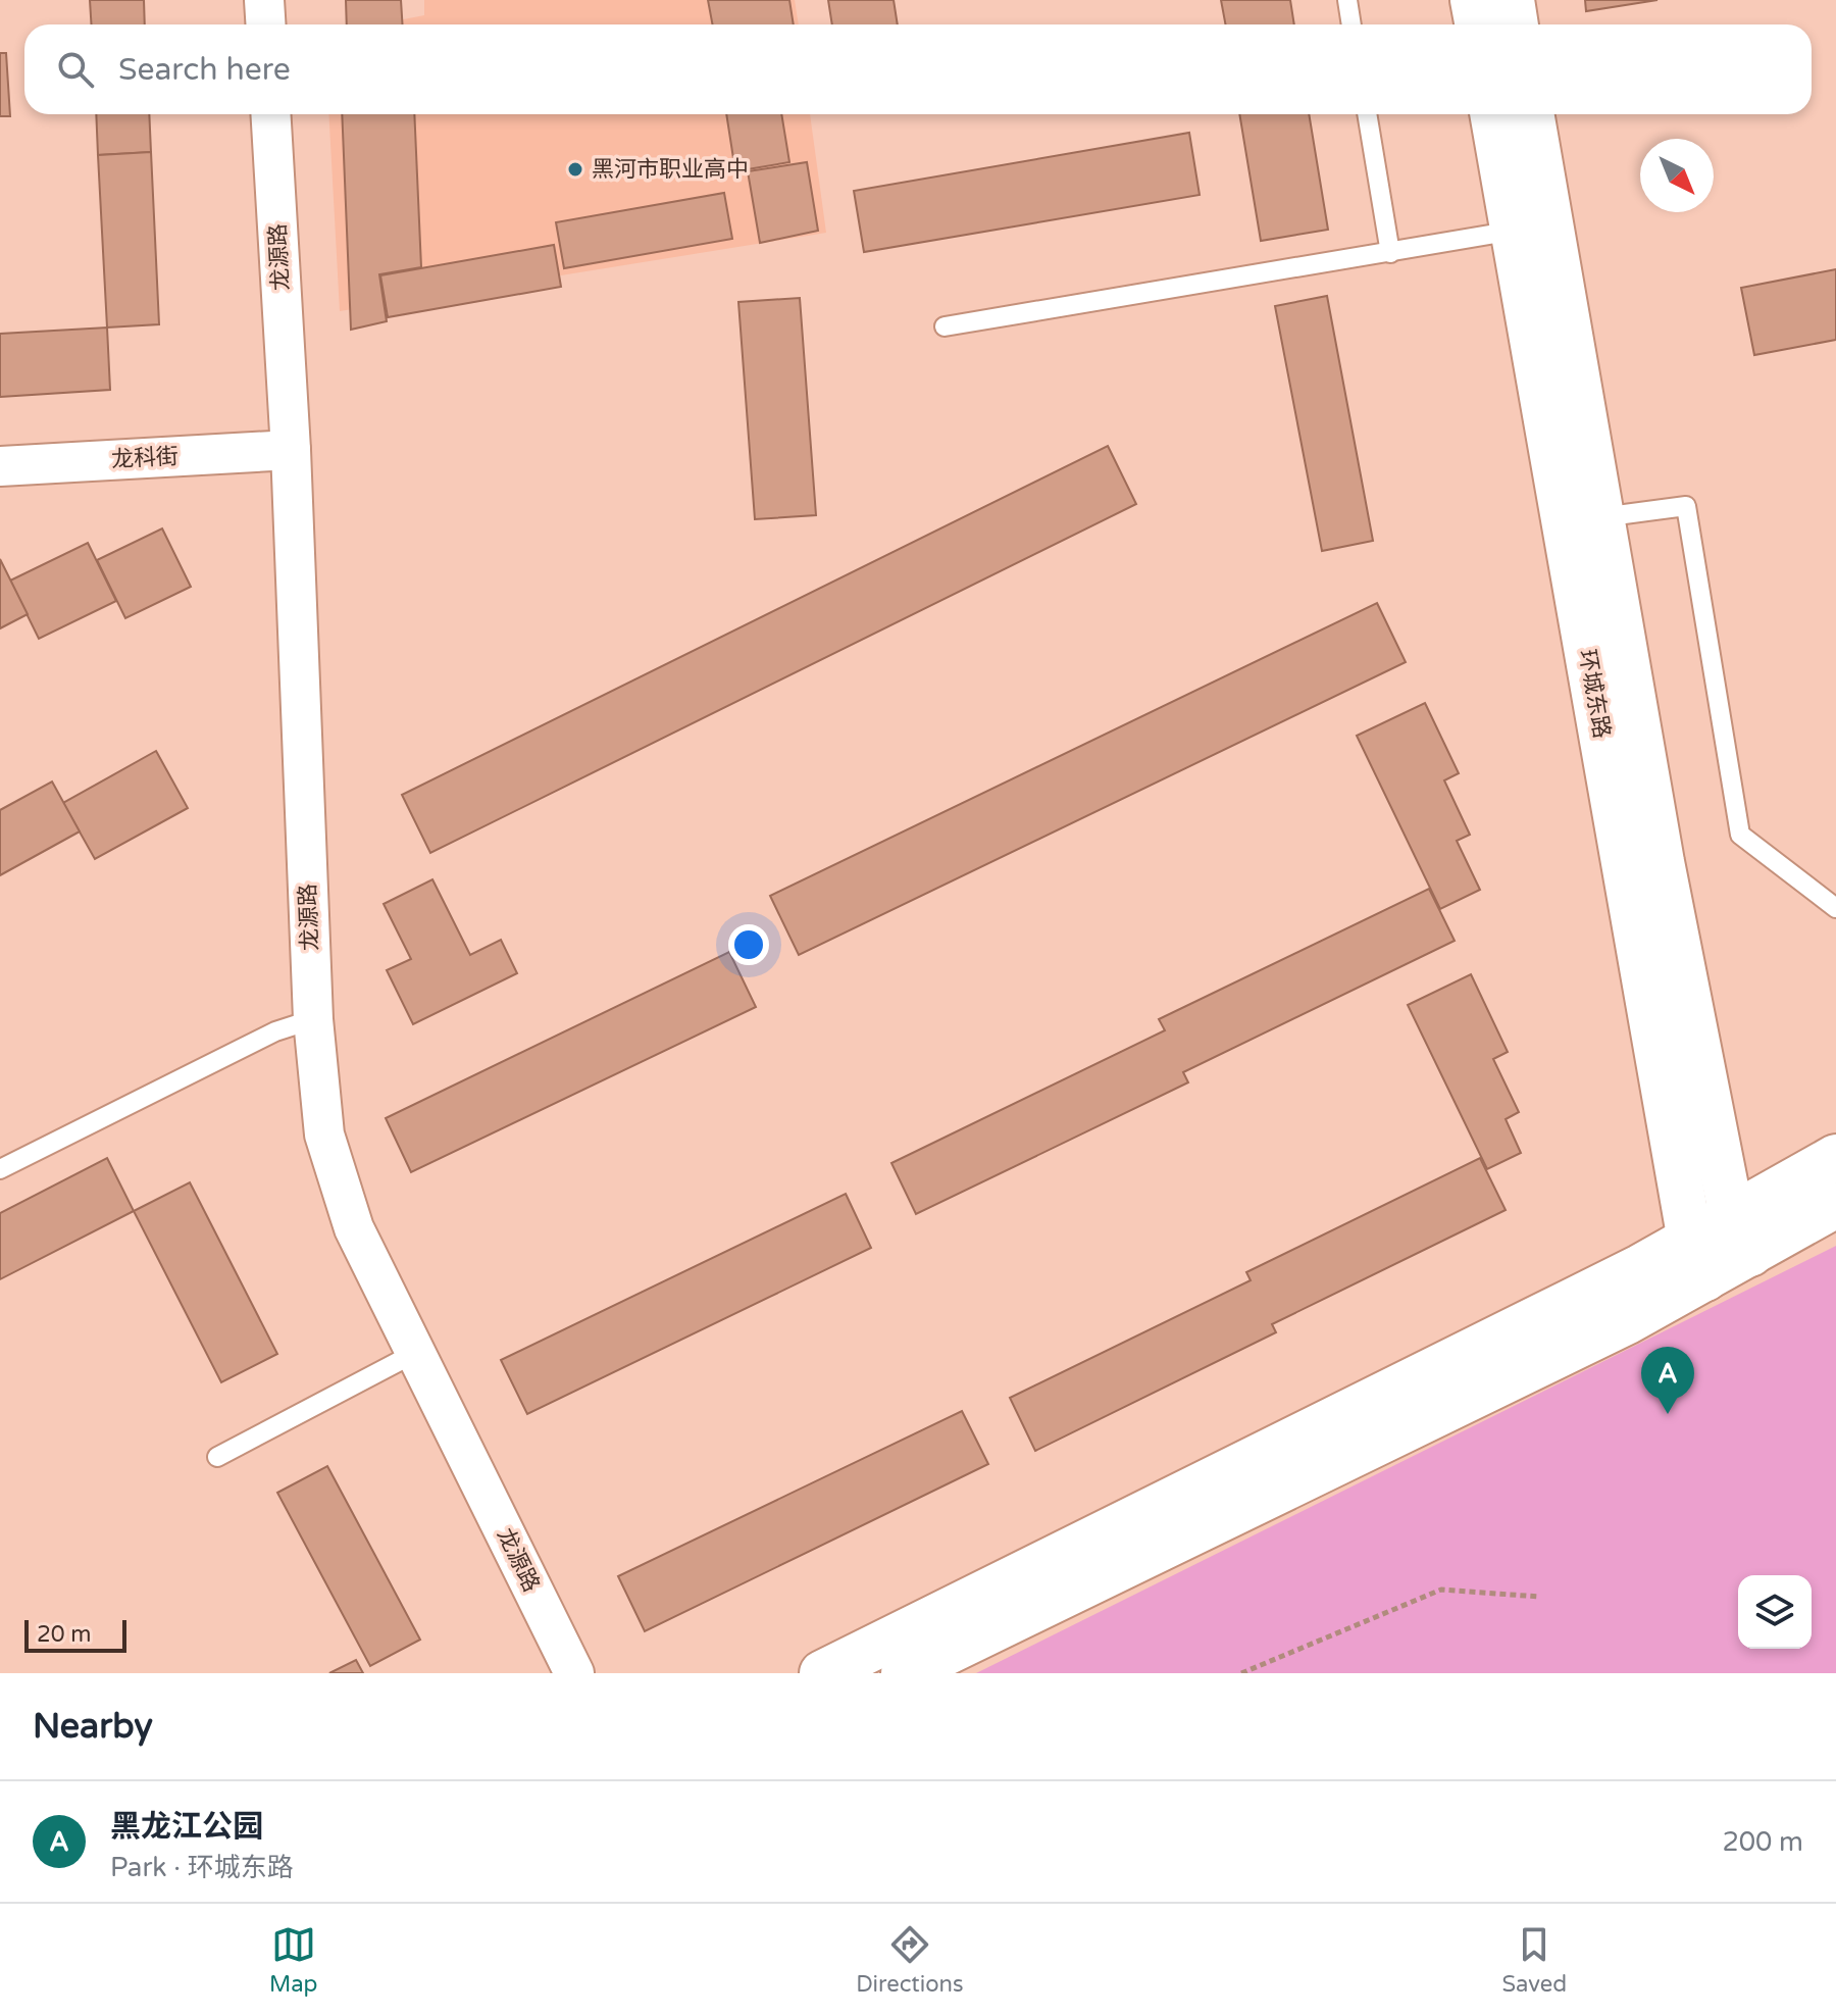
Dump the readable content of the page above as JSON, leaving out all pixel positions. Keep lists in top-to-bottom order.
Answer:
{
  "streets": {
    "street": ["龙源路", "龙科街", "环城东路"]
  },
  "crossings": [
    ["龙源路", "龙科街"]
  ],
  "places": ["黑河市职业高中"],
  "scale_bar": "20 m",
  "north": "bottom right",
  "page": {
    "search": "Search here",
    "pins": "A",
    "scale": "20 m",
    "heading": "Nearby",
    "list": [
      {
        "mark": "A",
        "name": "黑龙江公园",
        "note": "Park · 环城东路",
        "value": "200 m"
      }
    ],
    "nav": ["Map", "Directions", "Saved"]
  }
}
